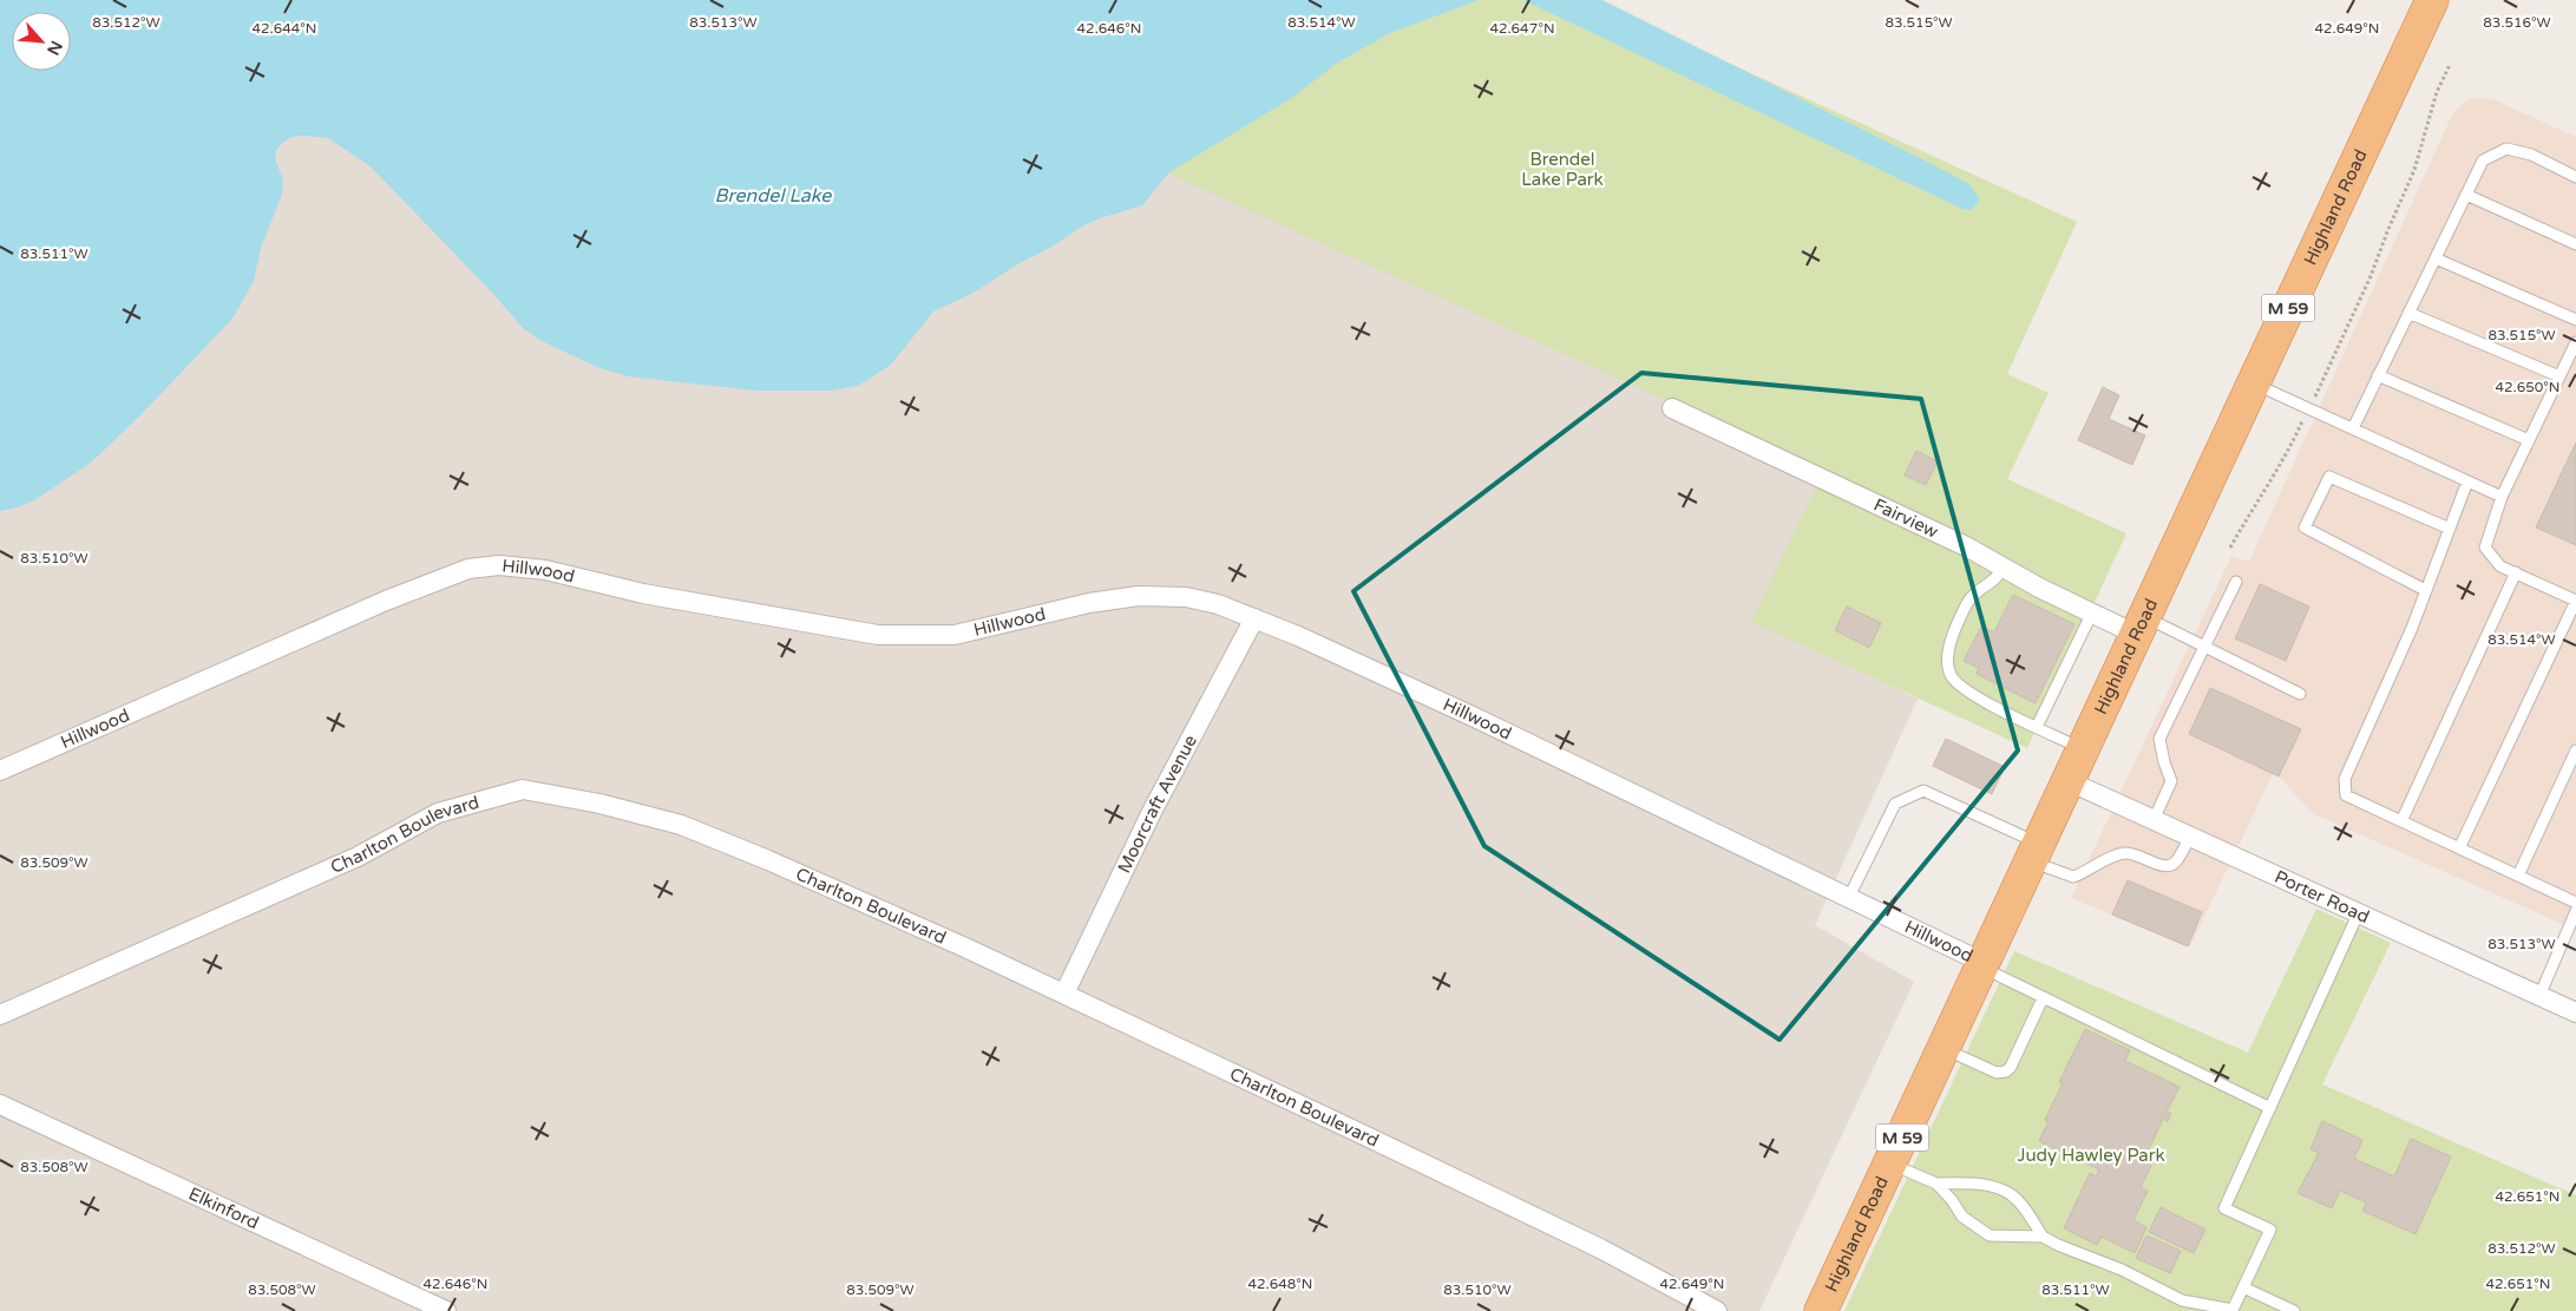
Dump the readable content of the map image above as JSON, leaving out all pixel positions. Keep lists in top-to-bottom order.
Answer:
{
  "streets": {
    "highway": ["Highland Road", "M 59"],
    "street": [
      "Fairview",
      "Hillwood",
      "Moorcraft Avenue",
      "Charlton Boulevard",
      "Porter Road",
      "Elkinford"
    ]
  },
  "crossings": [
    ["Highland Road", "Fairview"],
    ["Highland Road", "Hillwood"],
    ["Highland Road", "Porter Road"],
    ["Hillwood", "Moorcraft Avenue"],
    ["Moorcraft Avenue", "Charlton Boulevard"]
  ],
  "water": ["Brendel Lake"],
  "parks": ["Brendel Lake Park", "Judy Hawley Park"],
  "north": "bottom right",
  "coordinates": [
    "83.516°W",
    "83.512°W",
    "83.513°W",
    "83.514°W",
    "83.515°W",
    "42.644°N",
    "42.646°N",
    "42.647°N",
    "42.649°N",
    "83.511°W",
    "42.650°N",
    "83.510°W",
    "83.509°W",
    "83.508°W",
    "42.651°N",
    "42.648°N"
  ]
}
